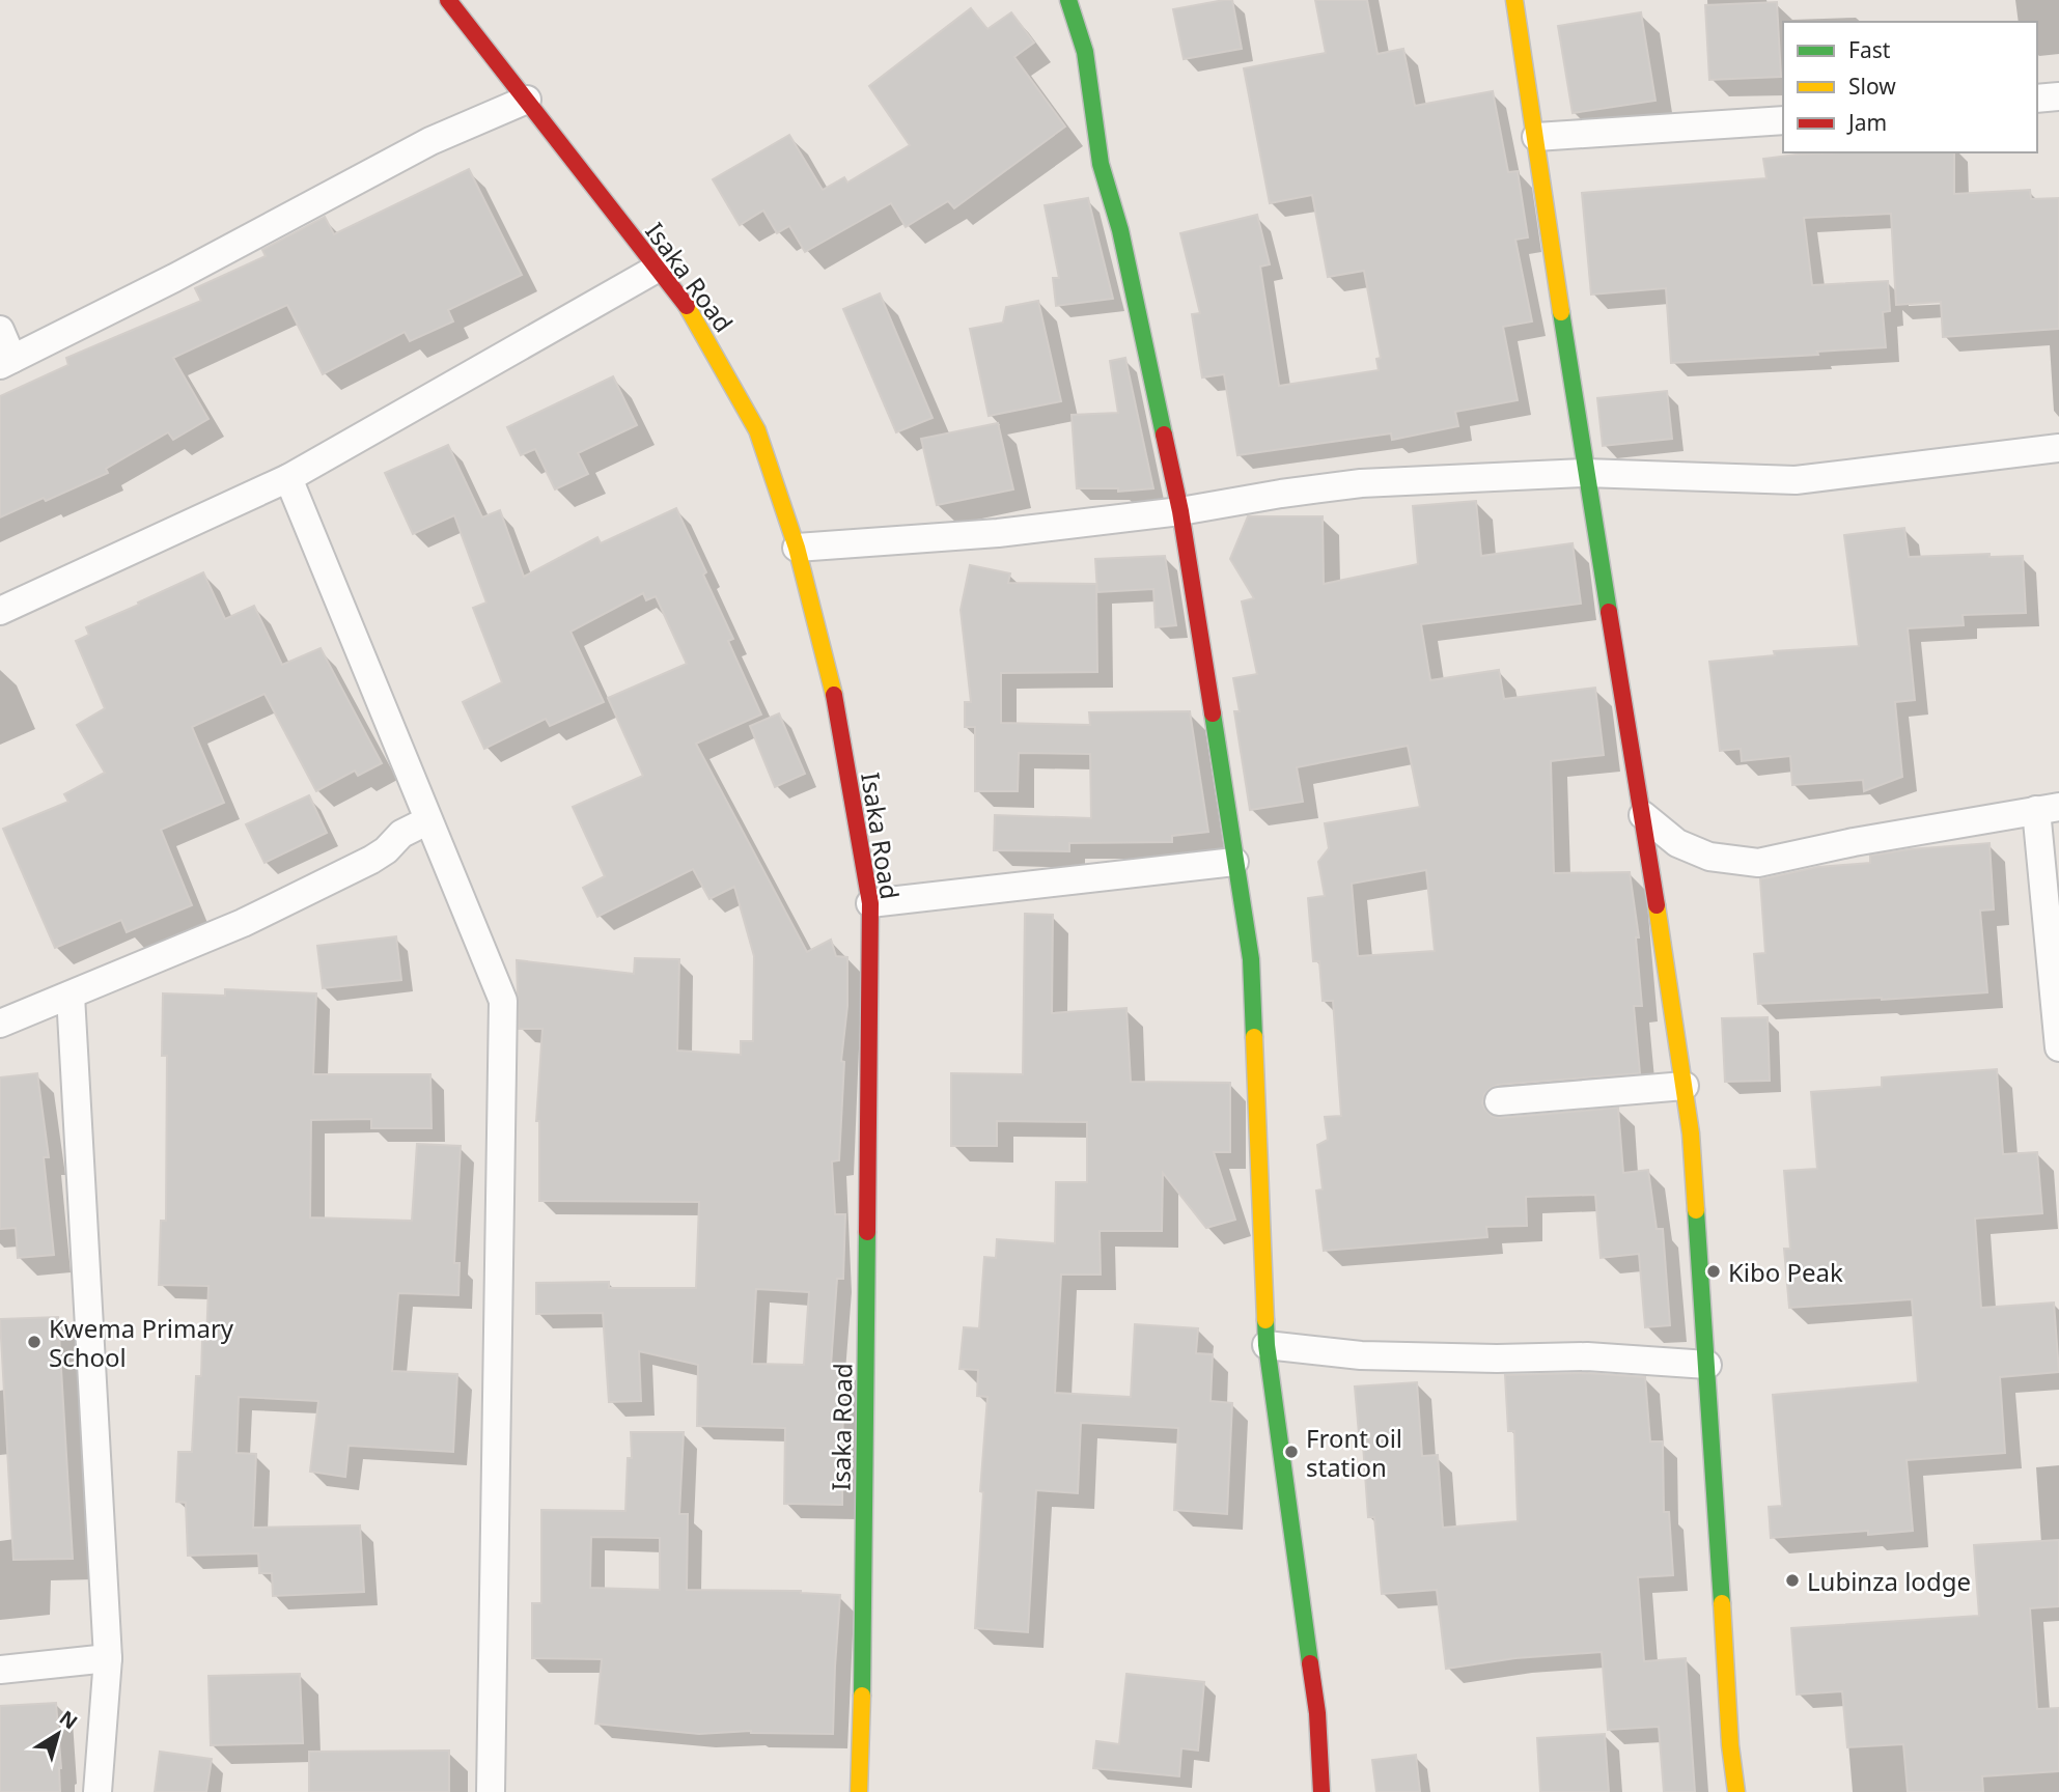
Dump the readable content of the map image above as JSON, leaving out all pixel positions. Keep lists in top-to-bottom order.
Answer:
{
  "streets": {
    "street": ["Isaka Road"]
  },
  "places": [
    "Kibo Peak",
    "Kwema Primary School",
    "Front oil station",
    "Lubinza lodge"
  ],
  "legend": ["Fast", "Slow", "Jam"],
  "north": "top right"
}
